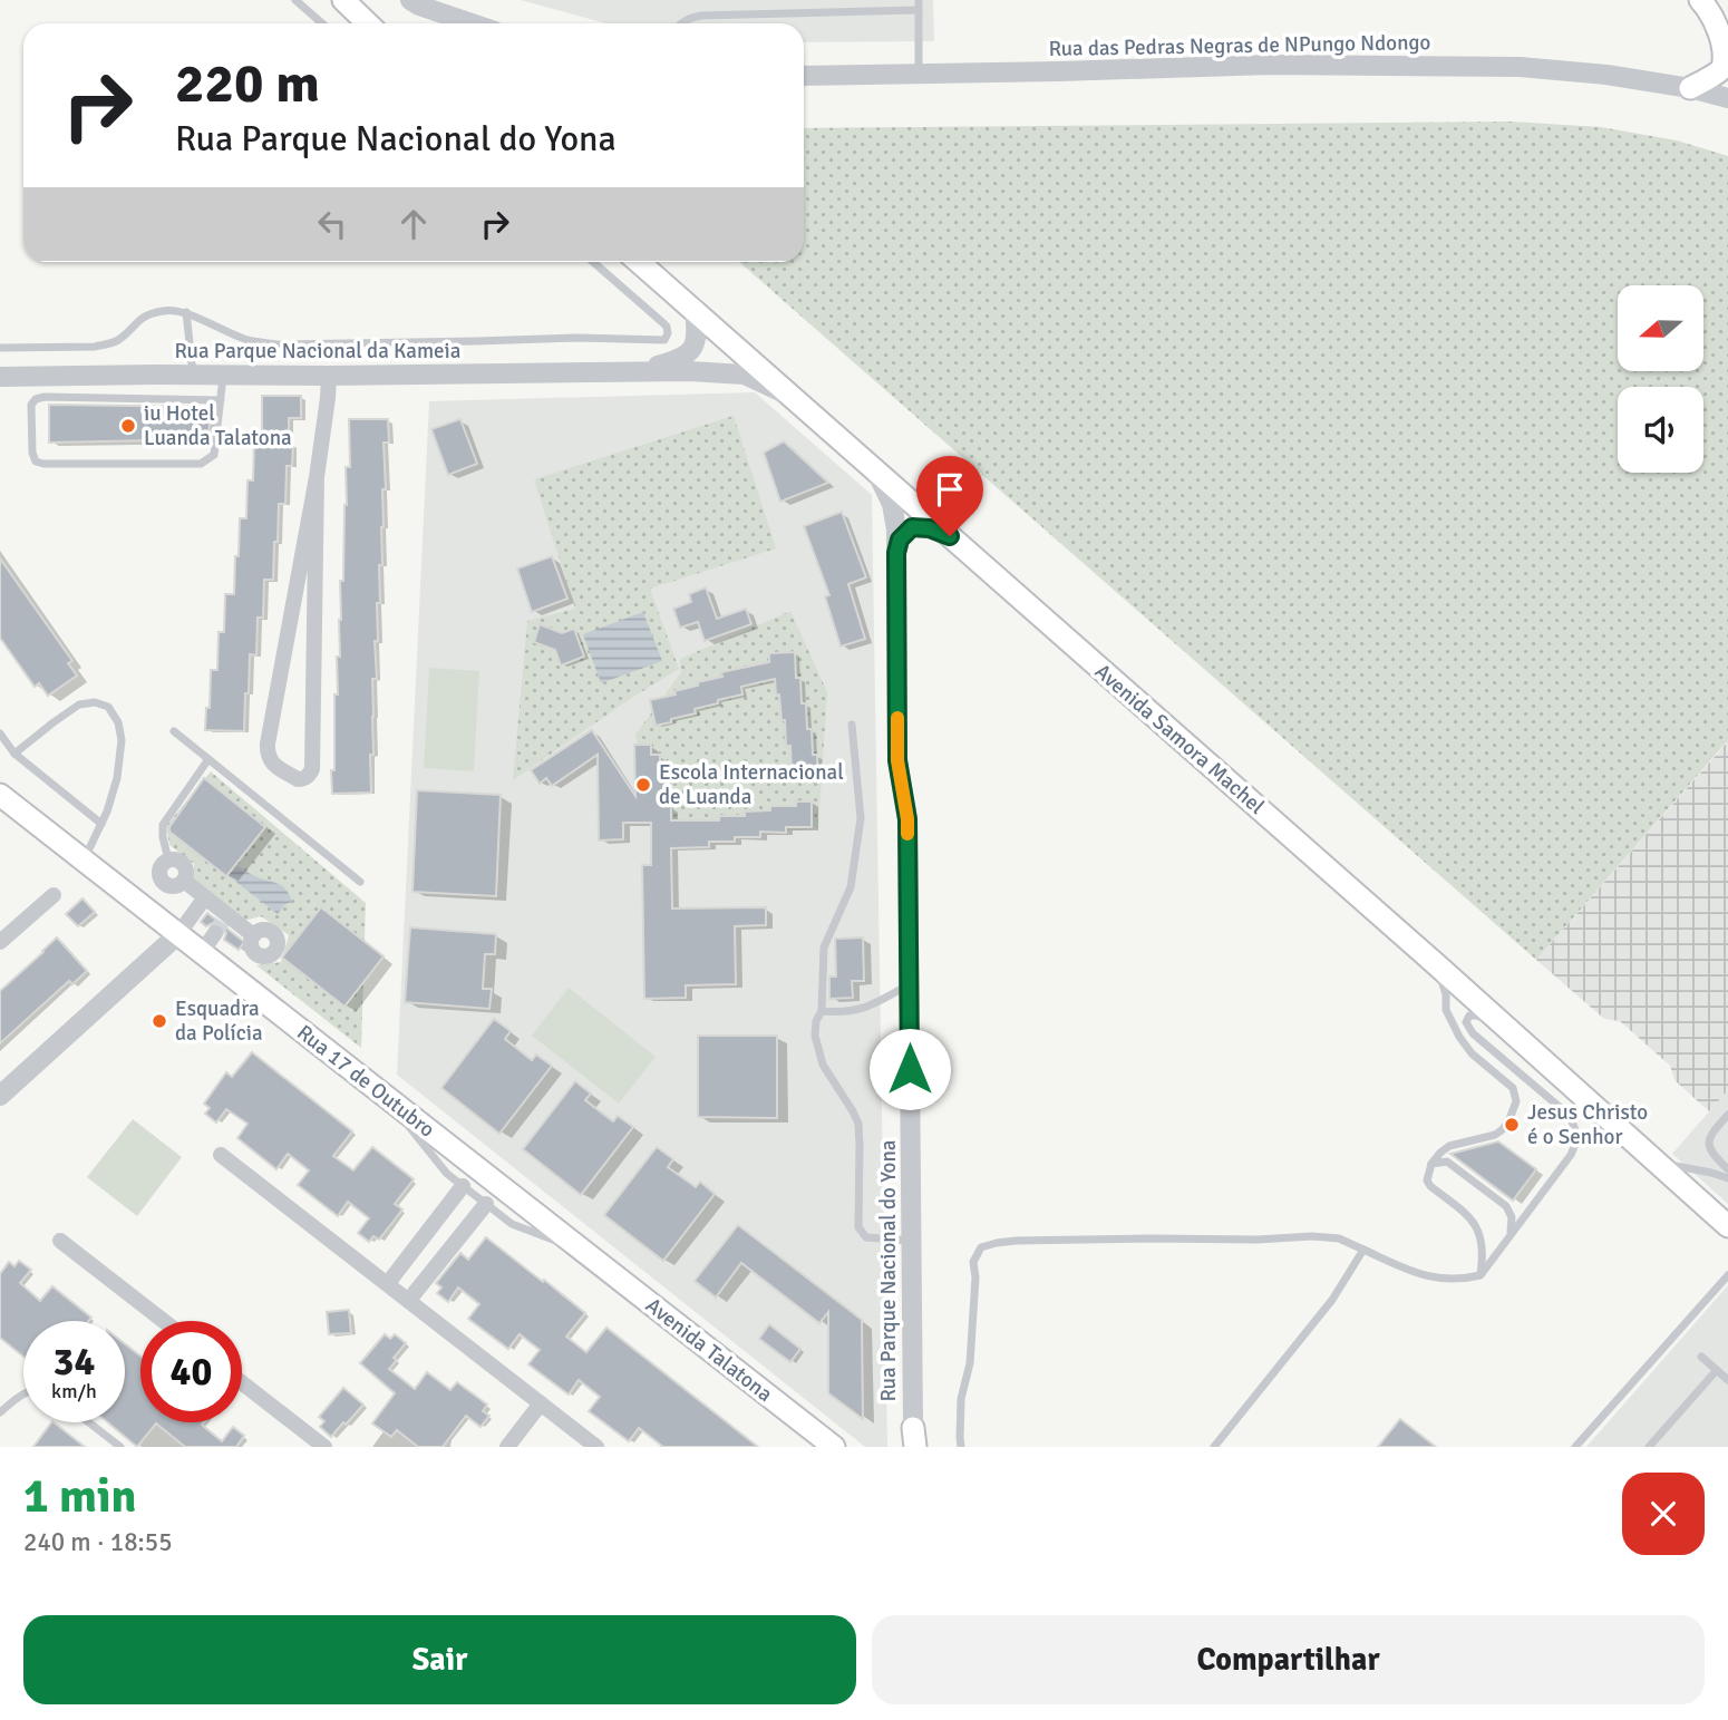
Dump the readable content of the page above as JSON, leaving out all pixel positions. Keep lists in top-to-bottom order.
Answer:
{
  "streets": {
    "main road": ["Avenida Samora Machel", "Rua 17 de Outubro", "Avenida Talatona"],
    "street": ["Rua das Pedras Negras de NPungo Ndongo", "Rua Parque Nacional da Kameia", "Rua Parque Nacional do Yona"]
  },
  "crossings": [
    ["Rua Parque Nacional da Kameia", "Avenida Samora Machel"],
    ["Avenida Samora Machel", "Rua Parque Nacional do Yona"],
    ["Rua 17 de Outubro", "Avenida Talatona"]
  ],
  "places": [
    "iu Hotel Luanda Talatona",
    "Escola Internacional de Luanda",
    "Esquadra da Polícia",
    "Jesus Christo é o Senhor"
  ],
  "north": "left",
  "page": {
    "turn": ["220 m", "Rua Parque Nacional do Yona"],
    "speed": "34 km/h",
    "limit": "40",
    "heading": ["1 min", "240 m · 18:55"],
    "buttons": ["Sair", "Compartilhar"]
  }
}
